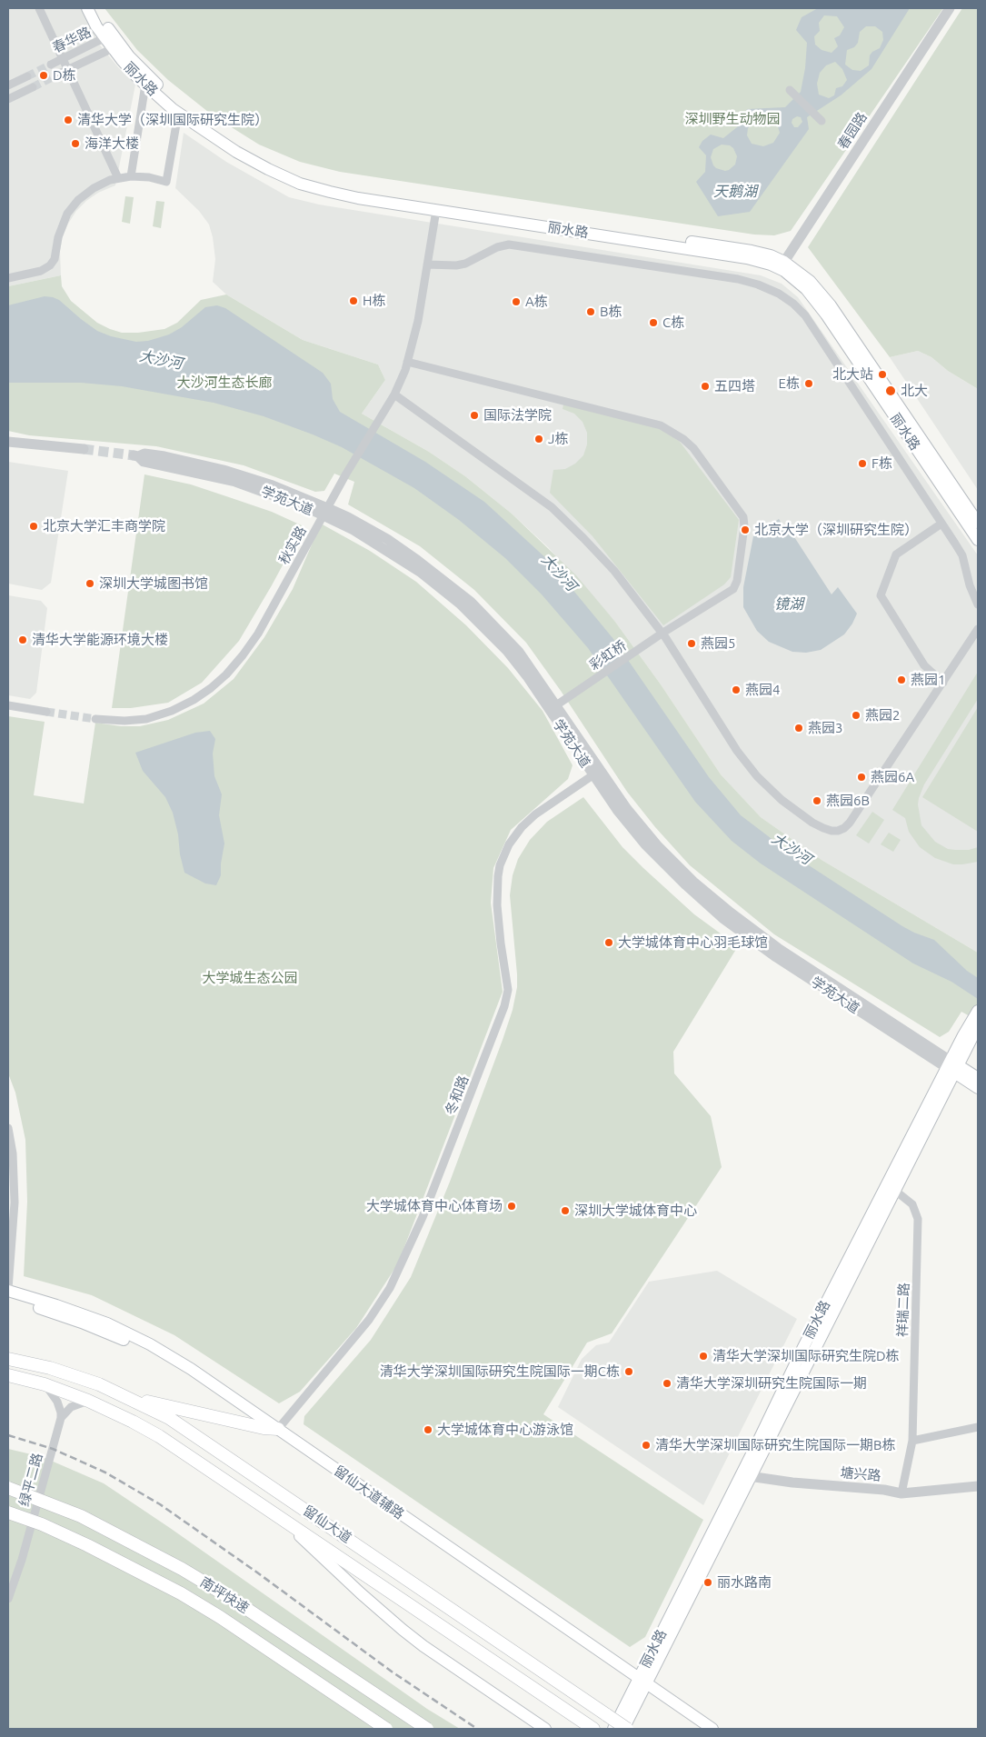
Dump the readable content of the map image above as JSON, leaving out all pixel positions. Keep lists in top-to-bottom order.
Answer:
{
  "streets": {
    "main road": [
      "丽水路",
      "学苑大道",
      "留仙大道辅路",
      "留仙大道",
      "南坪快速"
    ],
    "street": [
      "春华路",
      "春园路",
      "秋实路",
      "彩虹桥",
      "冬和路",
      "祥瑞二路",
      "塘兴路",
      "绿平二路"
    ]
  },
  "crossings": [
    ["春华路", "丽水路"],
    ["丽水路", "春园路"],
    ["丽水路", "学苑大道"],
    ["丽水路", "秋实路"],
    ["丽水路", "祥瑞二路"],
    ["丽水路", "塘兴路"],
    ["丽水路", "留仙大道辅路"],
    ["学苑大道", "秋实路"],
    ["学苑大道", "彩虹桥"],
    ["学苑大道", "冬和路"],
    ["秋实路", "彩虹桥"],
    ["冬和路", "留仙大道辅路"],
    ["祥瑞二路", "塘兴路"]
  ],
  "water": ["天鹅湖", "大沙河", "镜湖"],
  "parks": ["深圳野生动物园", "大沙河生态长廊", "大学城生态公园"],
  "places": [
    "D栋",
    "清华大学（深圳国际研究生院）",
    "海洋大楼",
    "H栋",
    "A栋",
    "B栋",
    "C栋",
    "北大站",
    "E栋",
    "五四塔",
    "北大",
    "国际法学院",
    "J栋",
    "F栋",
    "北京大学汇丰商学院",
    "北京大学（深圳研究生院）",
    "深圳大学城图书馆",
    "清华大学能源环境大楼",
    "燕园5",
    "燕园1",
    "燕园4",
    "燕园2",
    "燕园3",
    "燕园6A",
    "燕园6B",
    "大学城体育中心羽毛球馆",
    "大学城体育中心体育场",
    "深圳大学城体育中心",
    "清华大学深圳国际研究生院D栋",
    "清华大学深圳国际研究生院国际一期C栋",
    "清华大学深圳研究生院国际一期",
    "大学城体育中心游泳馆",
    "清华大学深圳国际研究生院国际一期B栋",
    "丽水路南"
  ]
}
